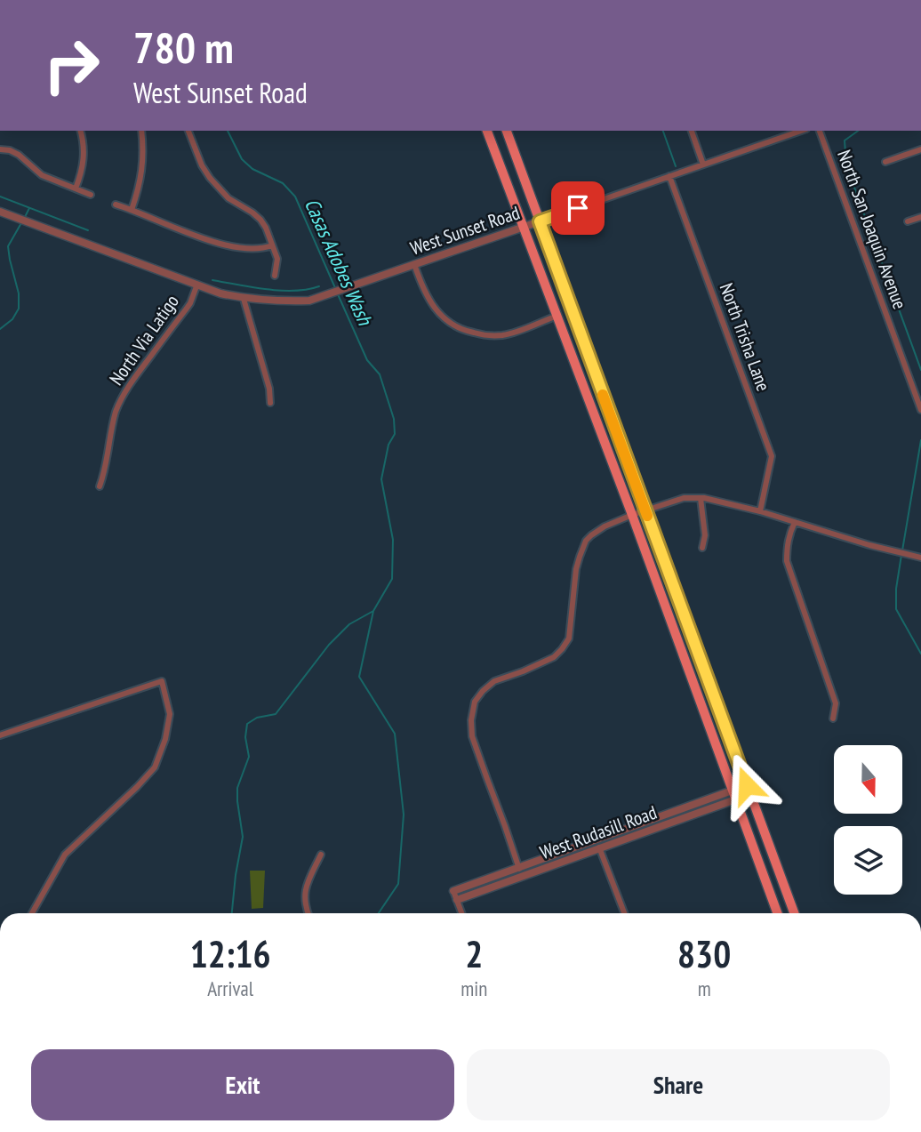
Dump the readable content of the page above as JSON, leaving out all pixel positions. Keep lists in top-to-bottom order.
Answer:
{
  "streets": {
    "street": [
      "North San Joaquin Avenue",
      "West Sunset Road",
      "North Trisha Lane",
      "North Via Latigo",
      "West Rudasill Road"
    ]
  },
  "crossings": [
    ["West Sunset Road", "North Trisha Lane"],
    ["West Sunset Road", "North Via Latigo"]
  ],
  "water": ["Casas Adobes Wash"],
  "north": "bottom",
  "page": {
    "turn": ["780 m", "West Sunset Road"],
    "eta": [
      "12:16",
      "Arrival",
      "2",
      "min",
      "830",
      "m"
    ],
    "buttons": ["Exit", "Share"]
  }
}
